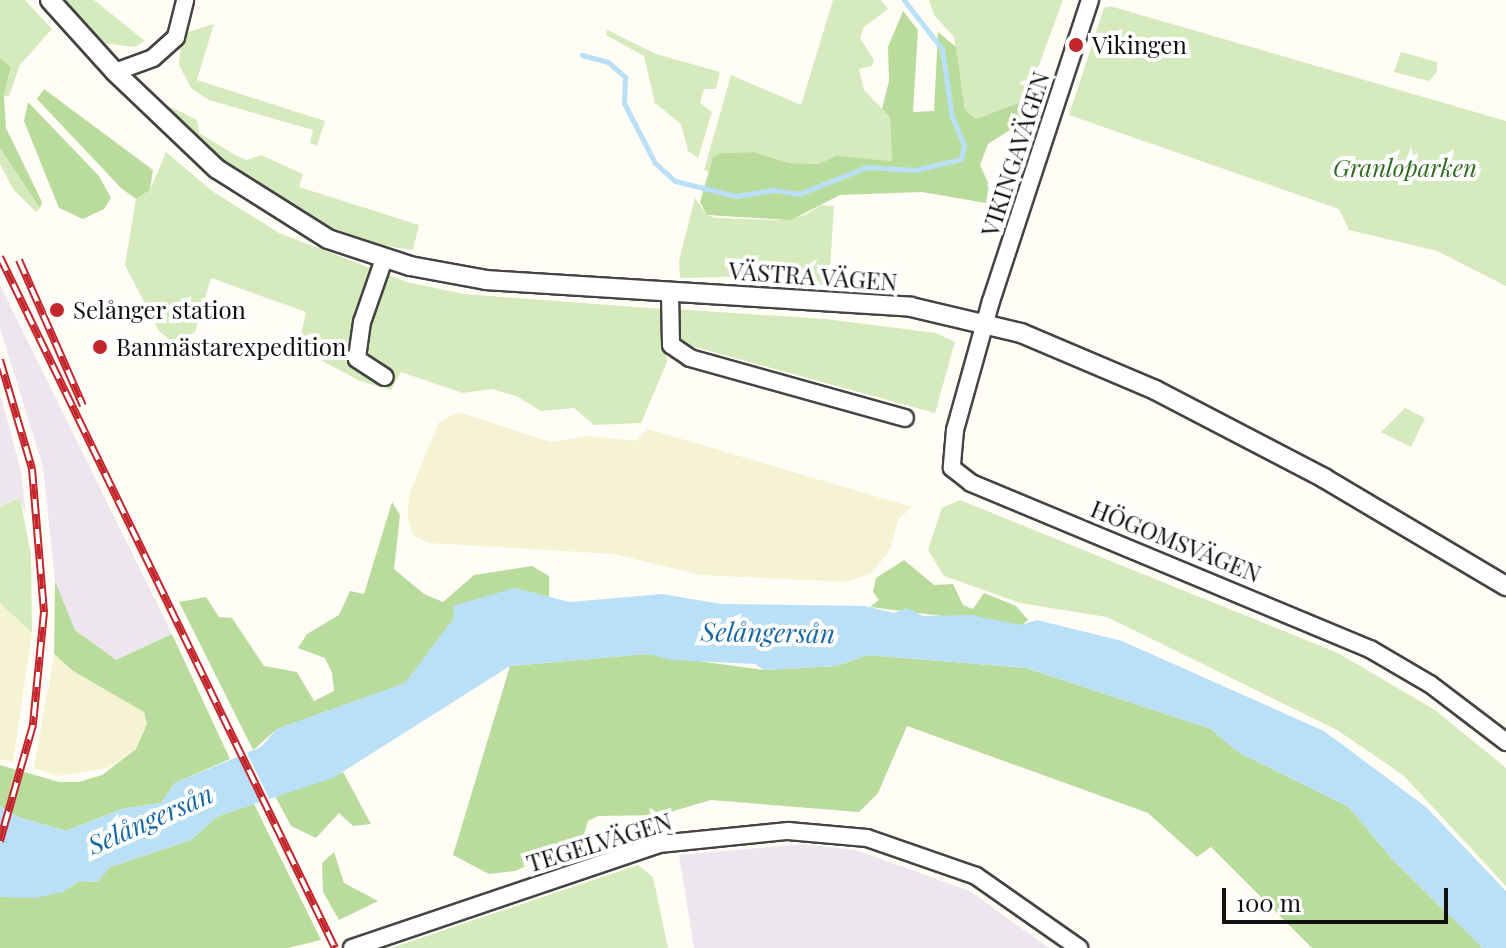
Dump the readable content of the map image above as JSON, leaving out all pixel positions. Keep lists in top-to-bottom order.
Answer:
{
  "streets": {
    "street": [
      "VIKINGAVÄGEN",
      "VÄSTRA VÄGEN",
      "HÖGOMSVÄGEN",
      "TEGELVÄGEN"
    ]
  },
  "crossings": [
    ["VIKINGAVÄGEN", "VÄSTRA VÄGEN"],
    ["VIKINGAVÄGEN", "HÖGOMSVÄGEN"],
    ["VÄSTRA VÄGEN", "HÖGOMSVÄGEN"]
  ],
  "water": ["Selångersån"],
  "parks": ["Granloparken"],
  "places": ["Vikingen", "Selånger station", "Banmästarexpedition"],
  "scale_bar": "100 m"
}
